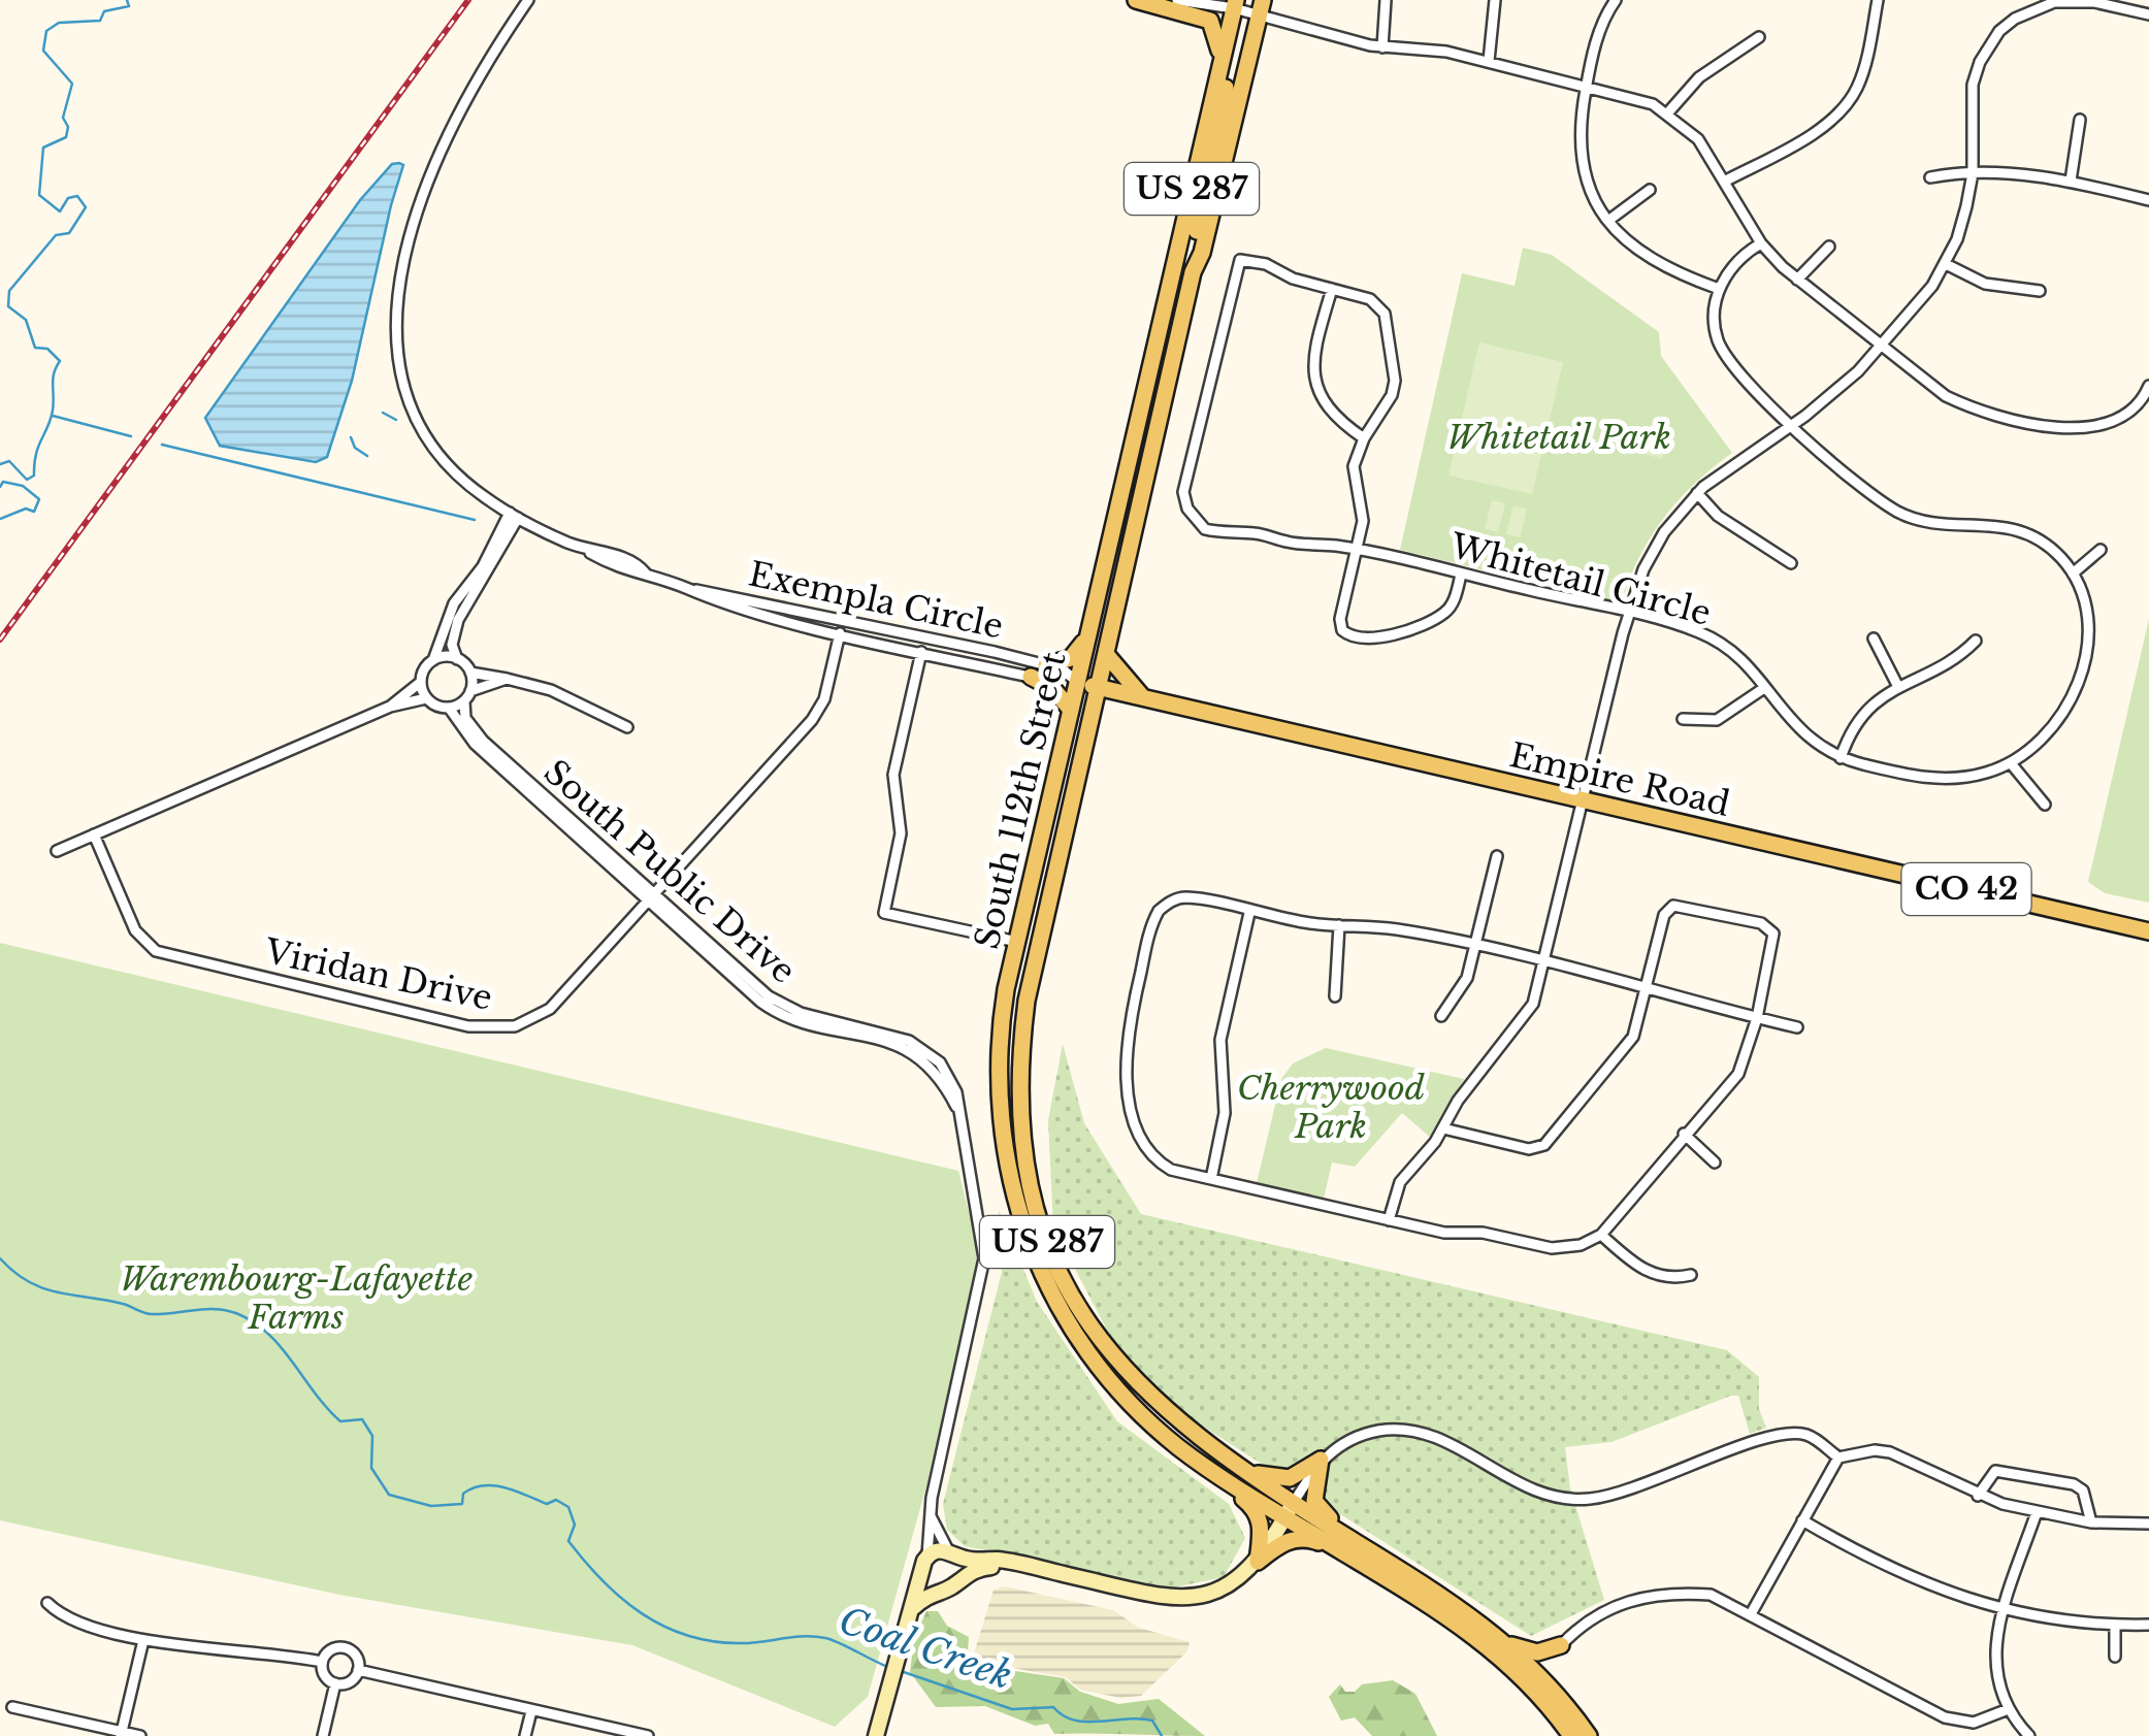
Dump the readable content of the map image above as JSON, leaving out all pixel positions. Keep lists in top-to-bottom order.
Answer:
{
  "streets": {
    "main road": [
      "US 287",
      "Empire Road",
      "South 112th Street",
      "CO 42"
    ],
    "street": [
      "Whitetail Circle",
      "Exempla Circle",
      "South Public Drive",
      "Viridan Drive"
    ]
  },
  "crossings": [
    ["US 287", "South 112th Street"],
    ["Exempla Circle", "Empire Road"],
    ["Exempla Circle", "South 112th Street"],
    ["Exempla Circle", "Viridan Drive"],
    ["Empire Road", "South 112th Street"],
    ["South Public Drive", "Viridan Drive"]
  ],
  "water": ["Coal Creek"],
  "parks": ["Whitetail Park", "Cherrywood Park", "Warembourg-Lafayette Farms"]
}
